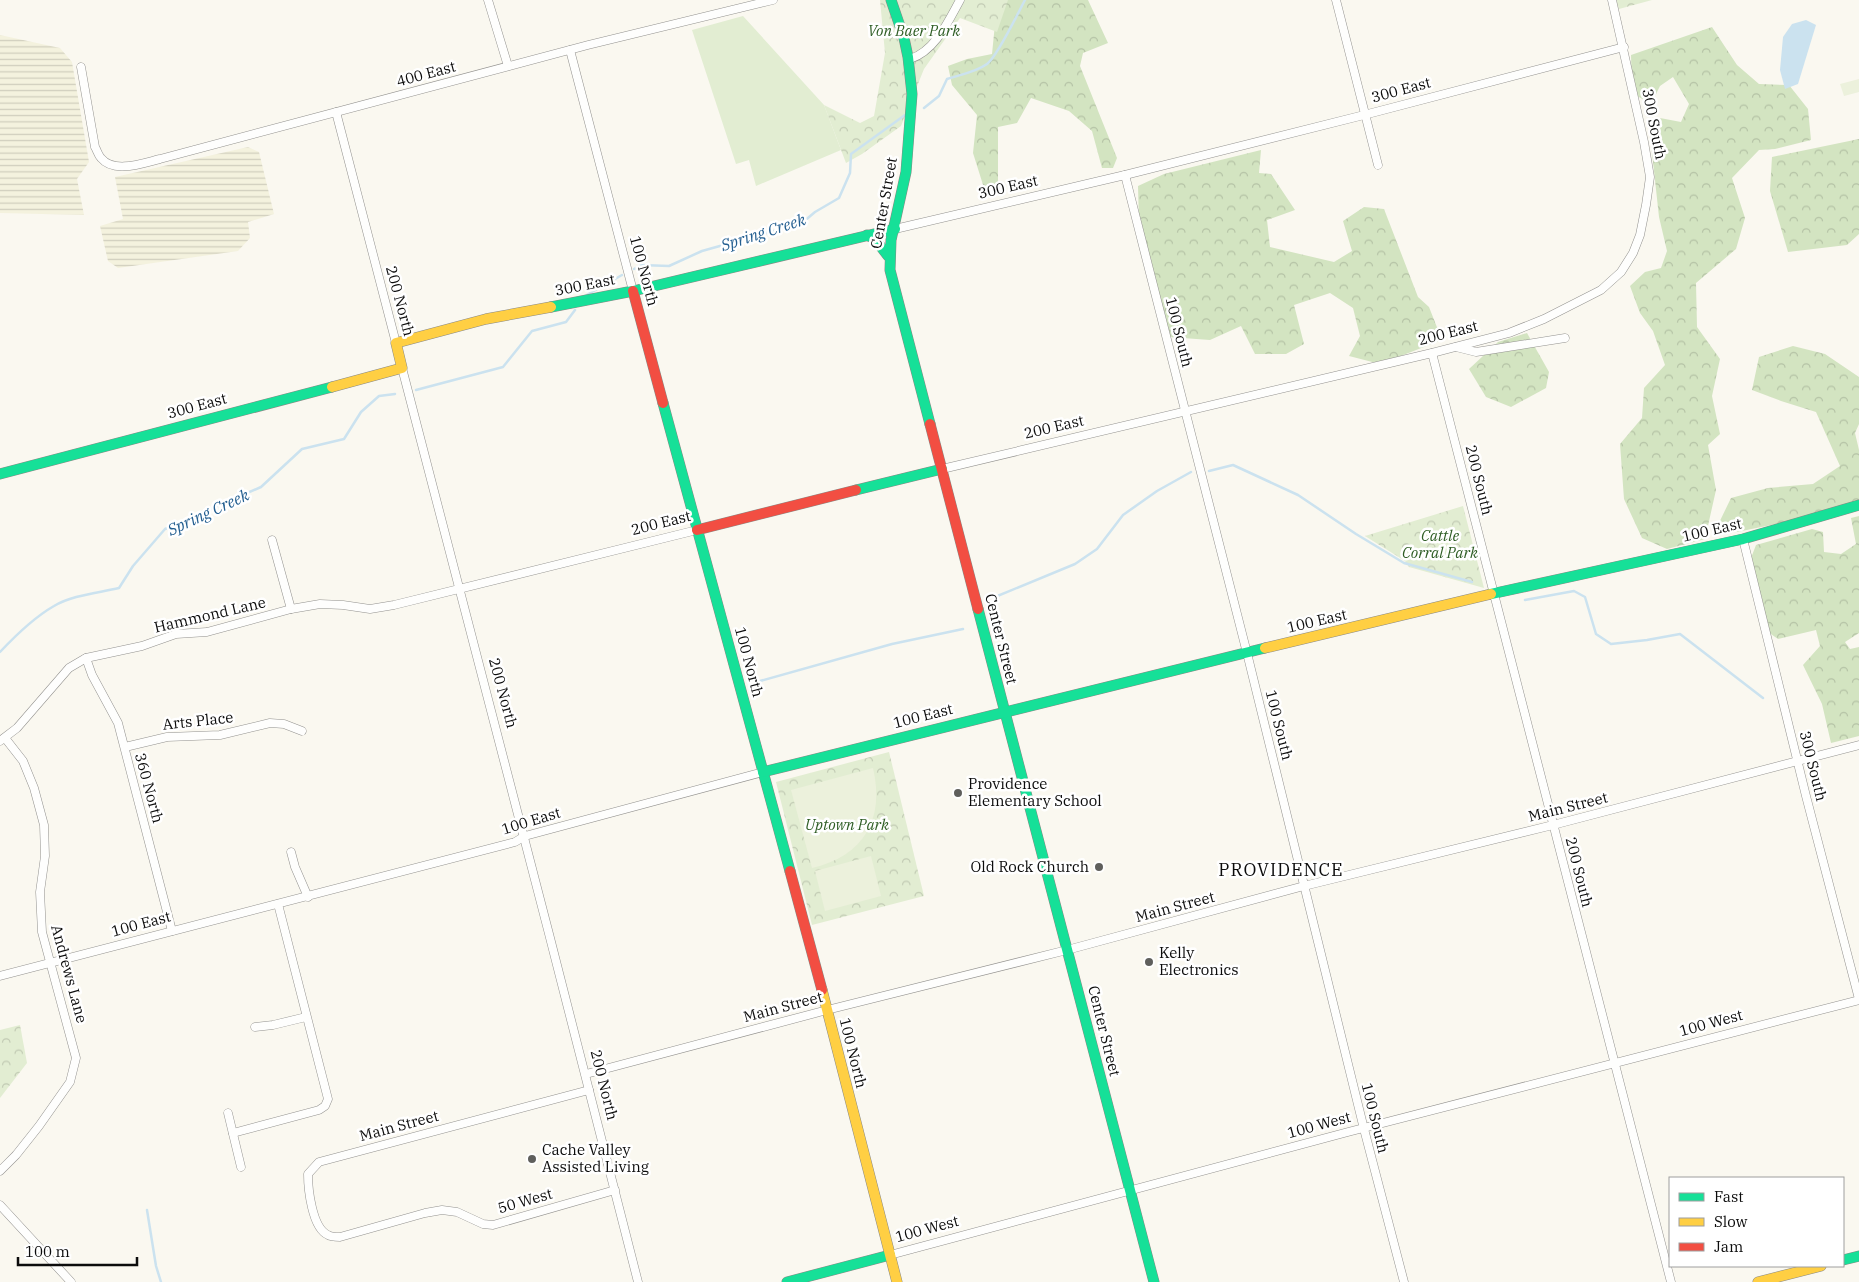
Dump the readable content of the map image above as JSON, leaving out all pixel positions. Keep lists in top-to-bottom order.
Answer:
{
  "streets": {
    "street": [
      "400 East",
      "300 East",
      "300 South",
      "Center Street",
      "100 North",
      "200 North",
      "100 South",
      "200 East",
      "200 South",
      "100 East",
      "Hammond Lane",
      "Arts Place",
      "360 North",
      "Main Street",
      "Andrews Lane",
      "100 West",
      "50 West"
    ]
  },
  "crossings": [
    ["400 East", "100 North"],
    ["400 East", "200 North"],
    ["300 East", "300 South"],
    ["300 East", "Center Street"],
    ["300 East", "100 North"],
    ["300 East", "200 North"],
    ["300 East", "100 South"],
    ["300 South", "200 East"],
    ["300 South", "100 East"],
    ["300 South", "Main Street"],
    ["300 South", "100 West"],
    ["Center Street", "200 East"],
    ["Center Street", "100 East"],
    ["Center Street", "Main Street"],
    ["Center Street", "100 West"],
    ["100 North", "200 East"],
    ["100 North", "100 East"],
    ["100 North", "Main Street"],
    ["100 North", "100 West"],
    ["200 North", "200 East"],
    ["200 North", "100 East"],
    ["200 North", "Hammond Lane"],
    ["200 North", "Main Street"],
    ["200 North", "50 West"],
    ["100 South", "200 East"],
    ["100 South", "100 East"],
    ["100 South", "Main Street"],
    ["100 South", "100 West"],
    ["200 East", "200 South"],
    ["200 East", "Hammond Lane"],
    ["200 South", "100 East"],
    ["200 South", "Main Street"],
    ["200 South", "100 West"],
    ["100 East", "360 North"],
    ["100 East", "Andrews Lane"],
    ["Hammond Lane", "360 North"],
    ["Hammond Lane", "Andrews Lane"],
    ["Arts Place", "360 North"],
    ["Main Street", "50 West"]
  ],
  "districts": ["PROVIDENCE"],
  "water": ["Spring Creek"],
  "parks": ["Von Baer Park", "Cattle Corral Park", "Uptown Park"],
  "places": [
    "Providence Elementary School",
    "Old Rock Church",
    "Kelly Electronics",
    "Cache Valley Assisted Living"
  ],
  "legend": ["Fast", "Slow", "Jam"],
  "scale_bar": "100 m"
}
